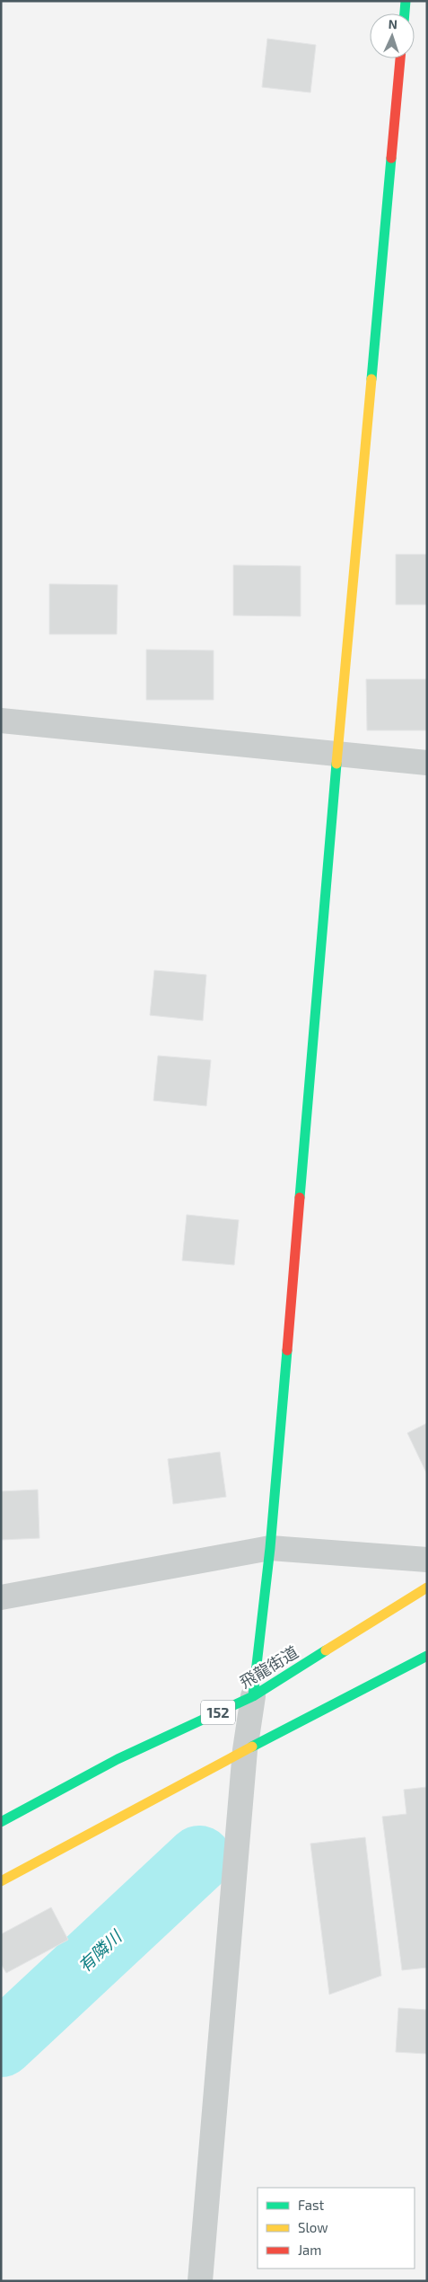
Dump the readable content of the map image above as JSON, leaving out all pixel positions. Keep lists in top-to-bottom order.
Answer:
{
  "streets": {
    "main road": ["飛龍街道", "152"]
  },
  "water": ["有隣川"],
  "legend": ["Fast", "Slow", "Jam"],
  "north": "top"
}
